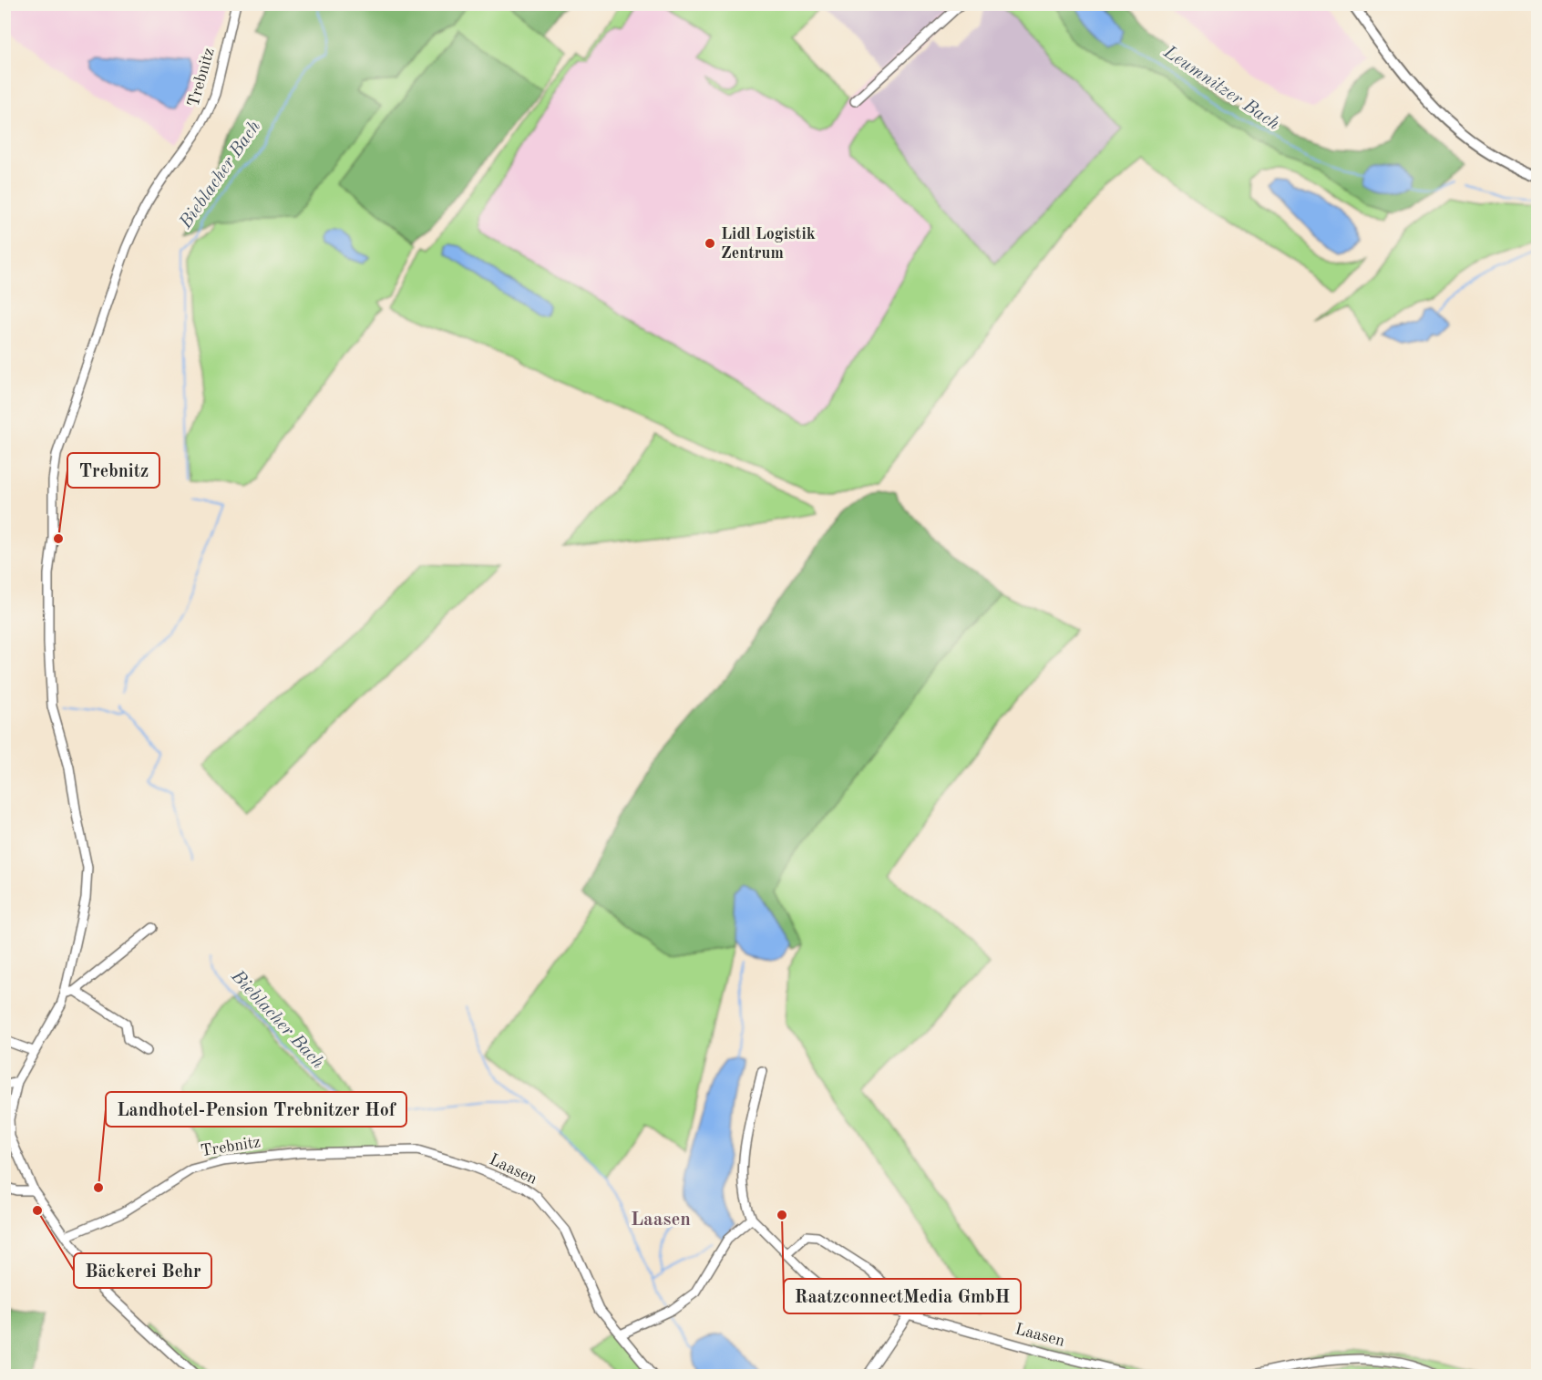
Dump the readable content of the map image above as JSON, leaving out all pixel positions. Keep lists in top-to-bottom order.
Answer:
{
  "streets": {
    "street": ["Trebnitz", "Laasen"]
  },
  "crossings": [
    ["Trebnitz", "Laasen"]
  ],
  "districts": ["Laasen"],
  "water": ["Leumnitzer Bach", "Bieblacher Bach"],
  "places": [
    "Lidl Logistik Zentrum",
    "Trebnitz",
    "Landhotel-Pension Trebnitzer Hof",
    "Bäckerei Behr",
    "RaatzconnectMedia GmbH"
  ]
}
